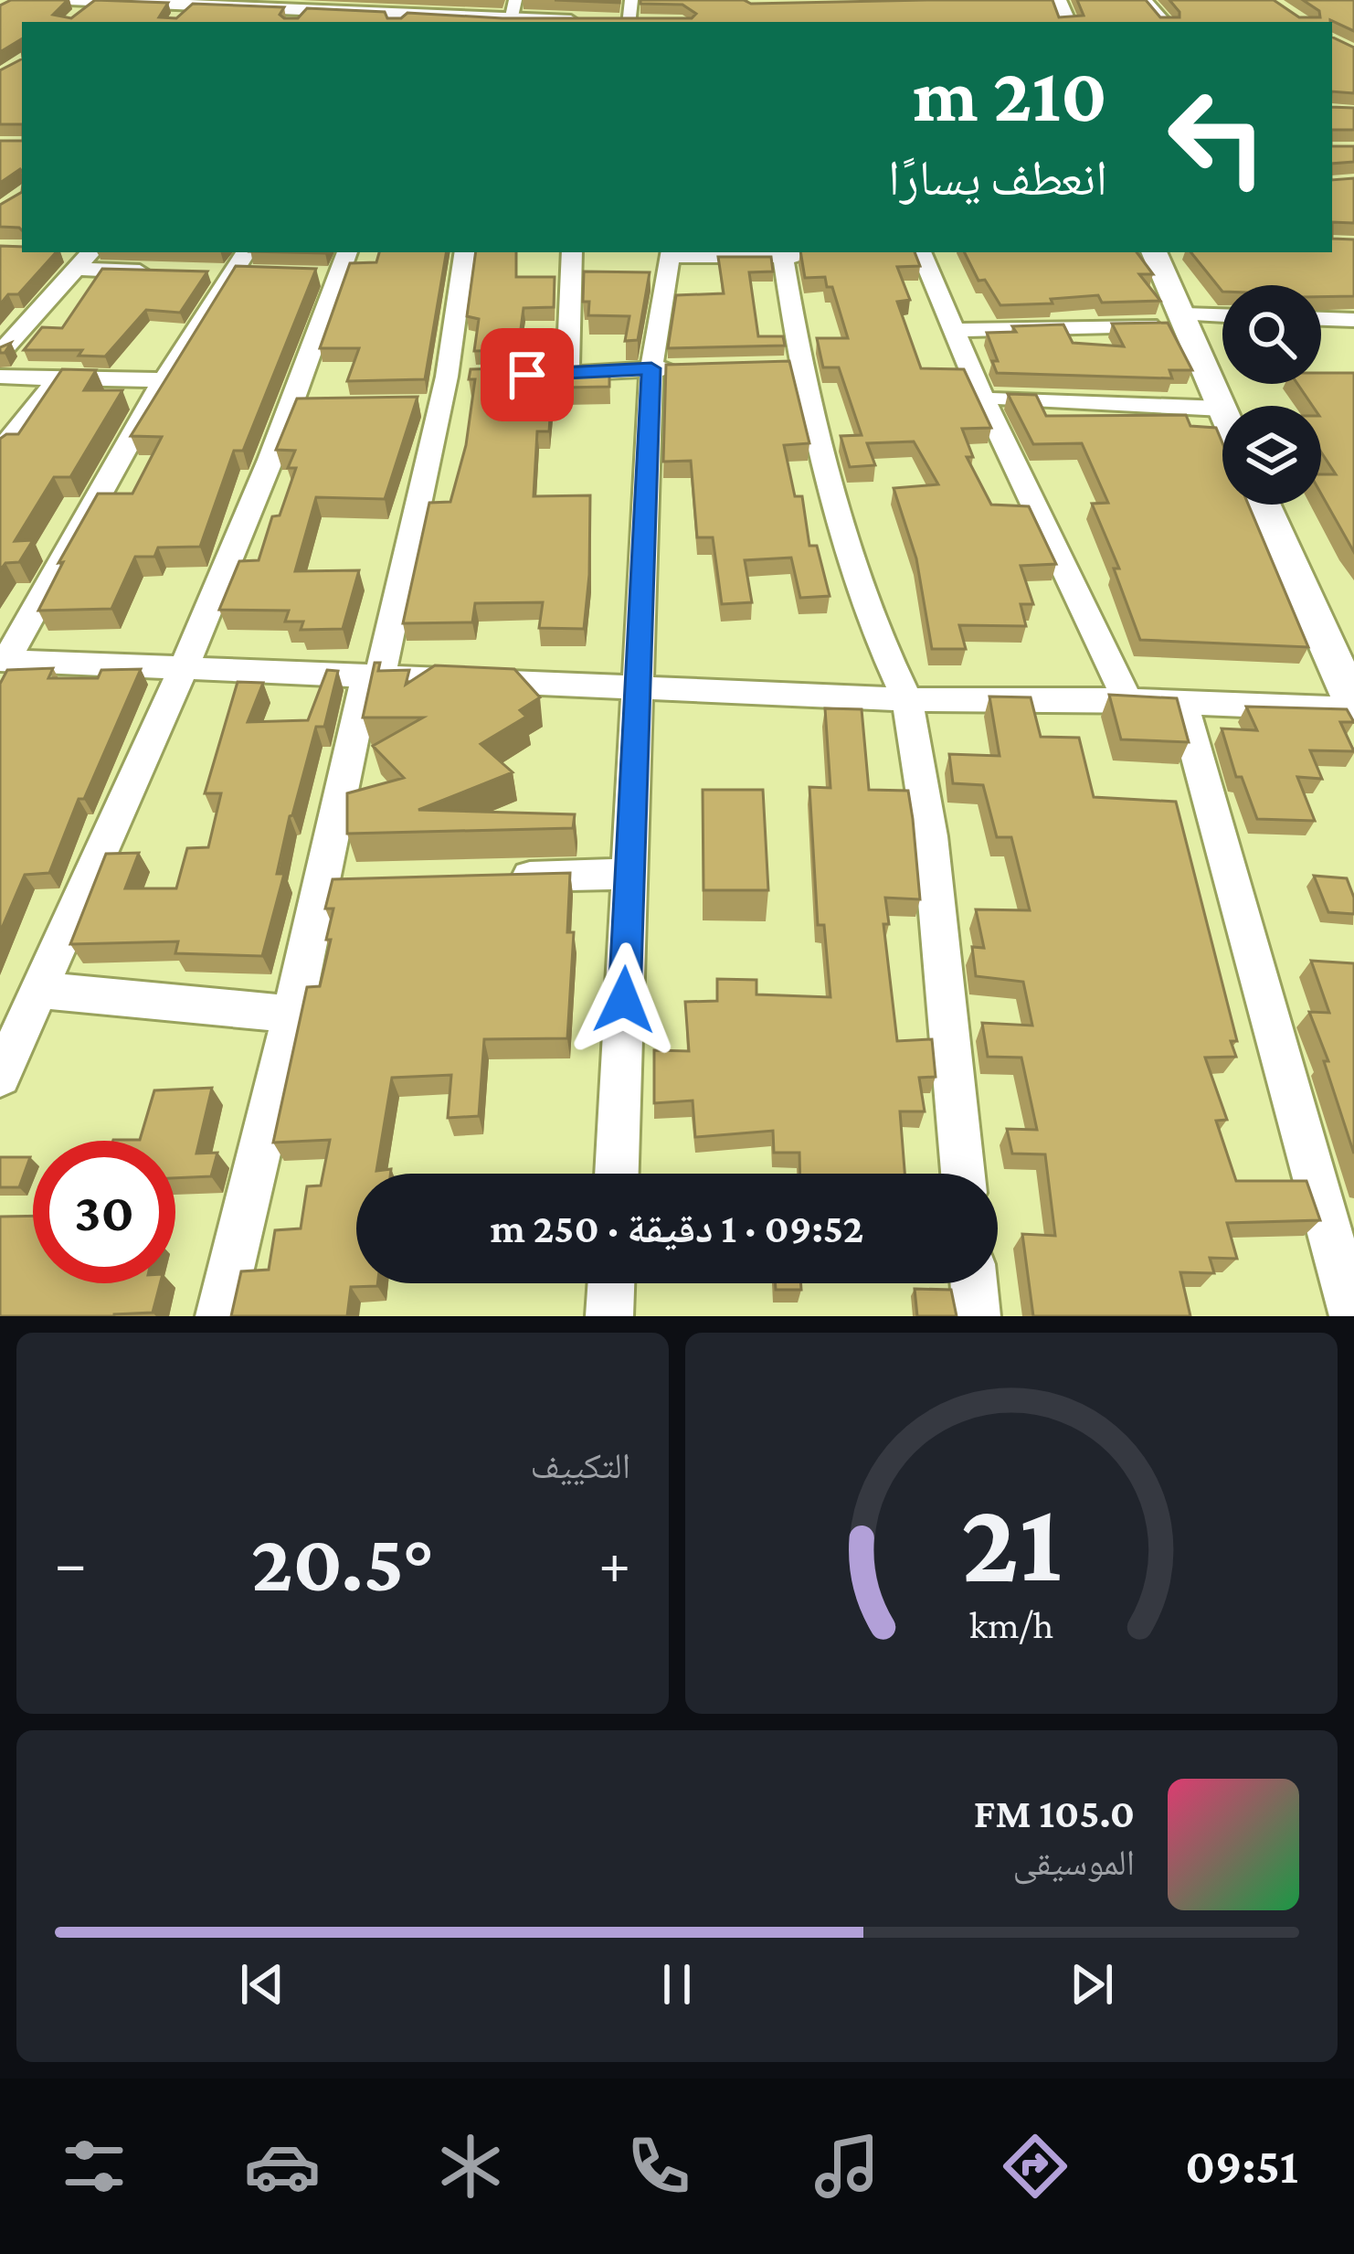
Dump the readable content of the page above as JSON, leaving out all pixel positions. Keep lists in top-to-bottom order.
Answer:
{
  "page": {
    "turn": ["210 m", "انعطف يسارًا"],
    "limit": "30",
    "trip": "09:52 · 1 دقيقة · 250 m",
    "tile": "التكييف",
    "heat": ["−", "20.5°", "+"],
    "song": ["105.0 FM", "الموسيقى"],
    "tabs": "09:51",
    "gauge": ["21", "km/h"]
  }
}
